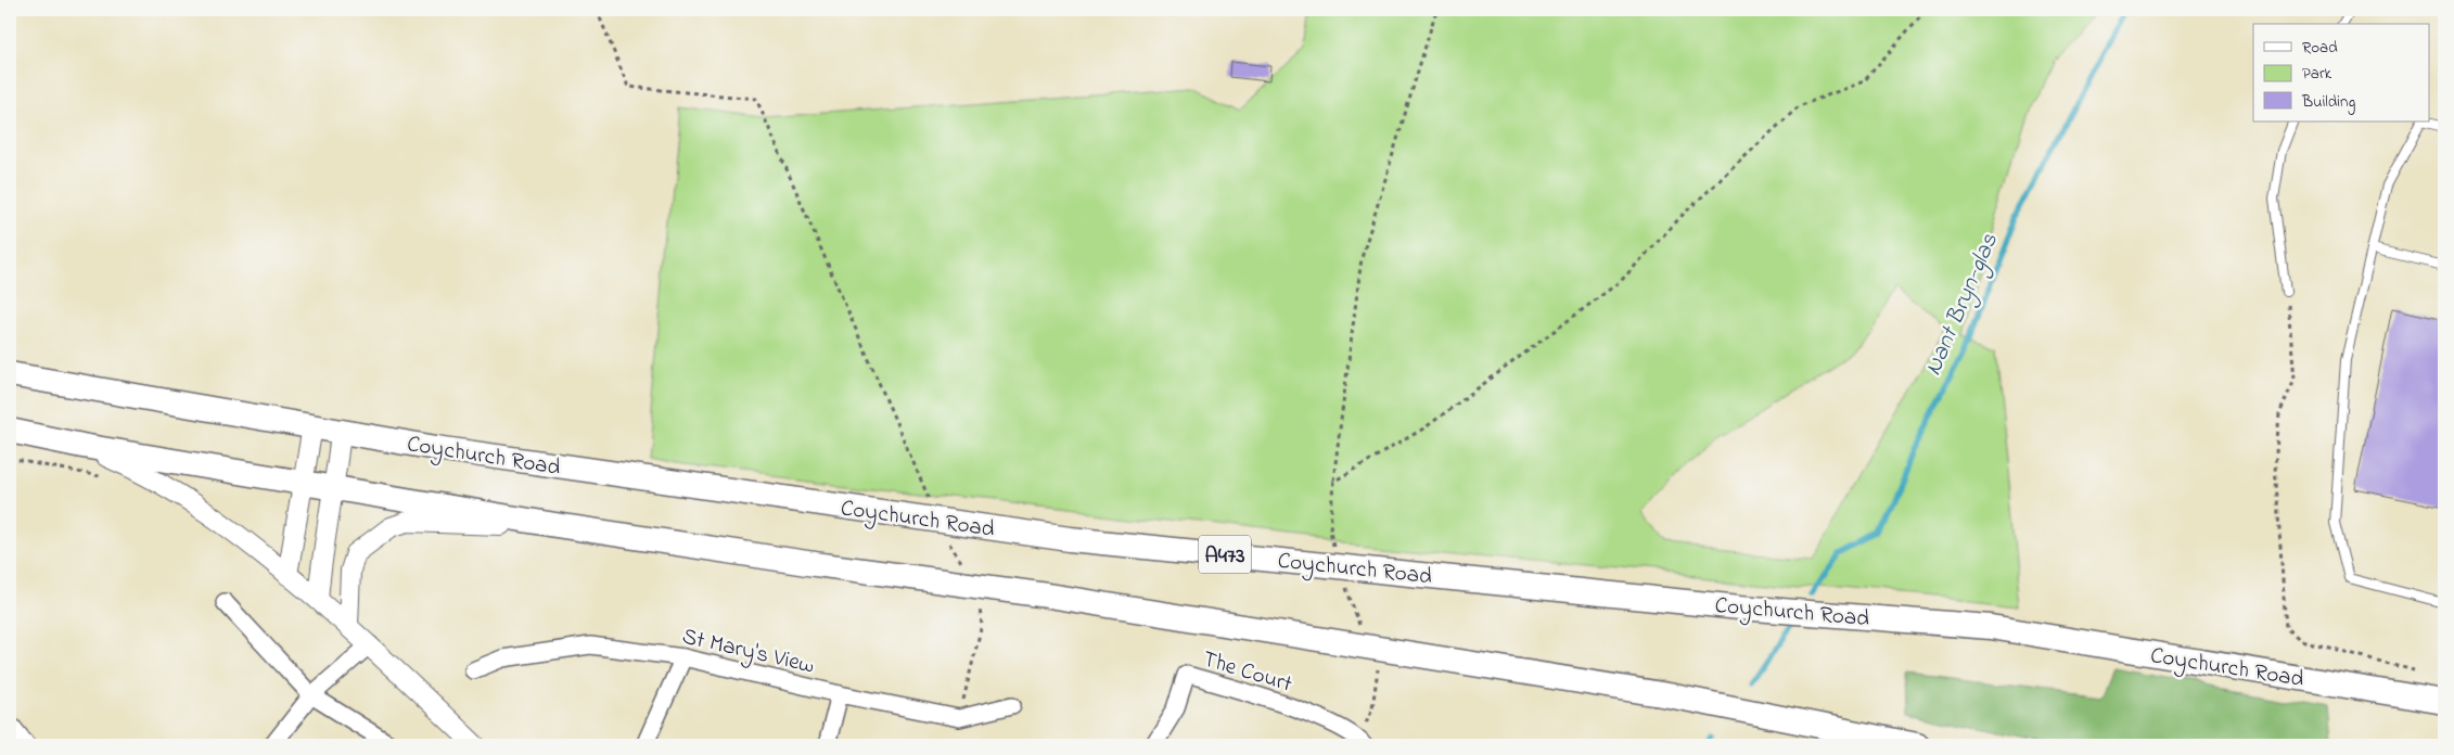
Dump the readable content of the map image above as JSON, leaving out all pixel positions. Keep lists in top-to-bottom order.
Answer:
{
  "streets": {
    "main road": ["Coychurch Road", "A473"],
    "street": ["St Mary's View", "The Court"]
  },
  "water": ["Nant Bryn-glas"],
  "legend": ["Road", "Park", "Building"]
}
